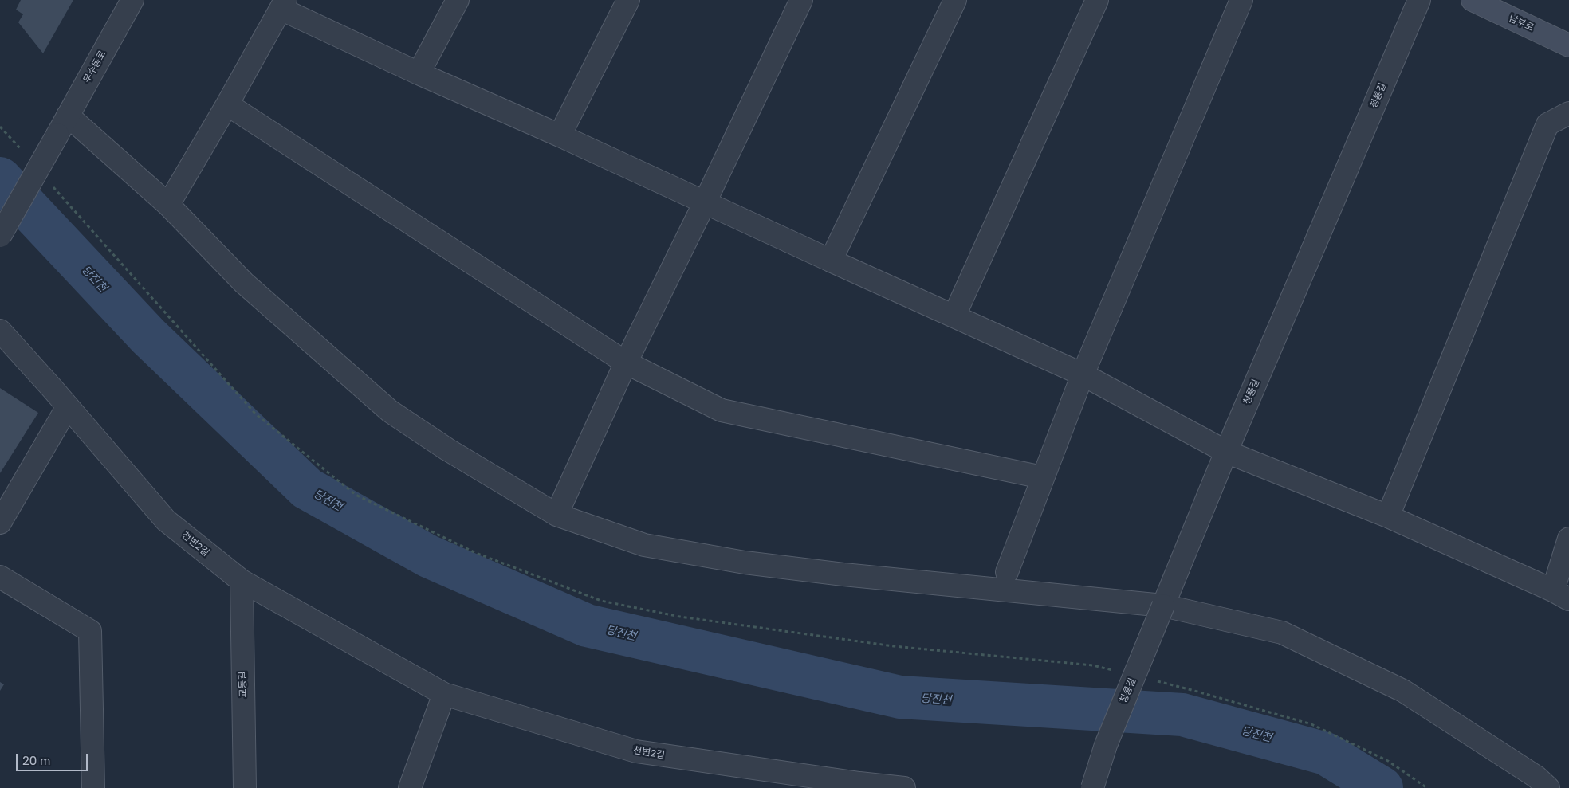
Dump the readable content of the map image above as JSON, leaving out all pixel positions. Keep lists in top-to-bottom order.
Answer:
{
  "streets": {
    "main road": ["남부로"],
    "street": [
      "무수동로",
      "청룡길",
      "천변2길",
      "교동길"
    ]
  },
  "crossings": [
    ["천변2길", "교동길"]
  ],
  "water": ["당진천"],
  "scale_bar": "20 m"
}
